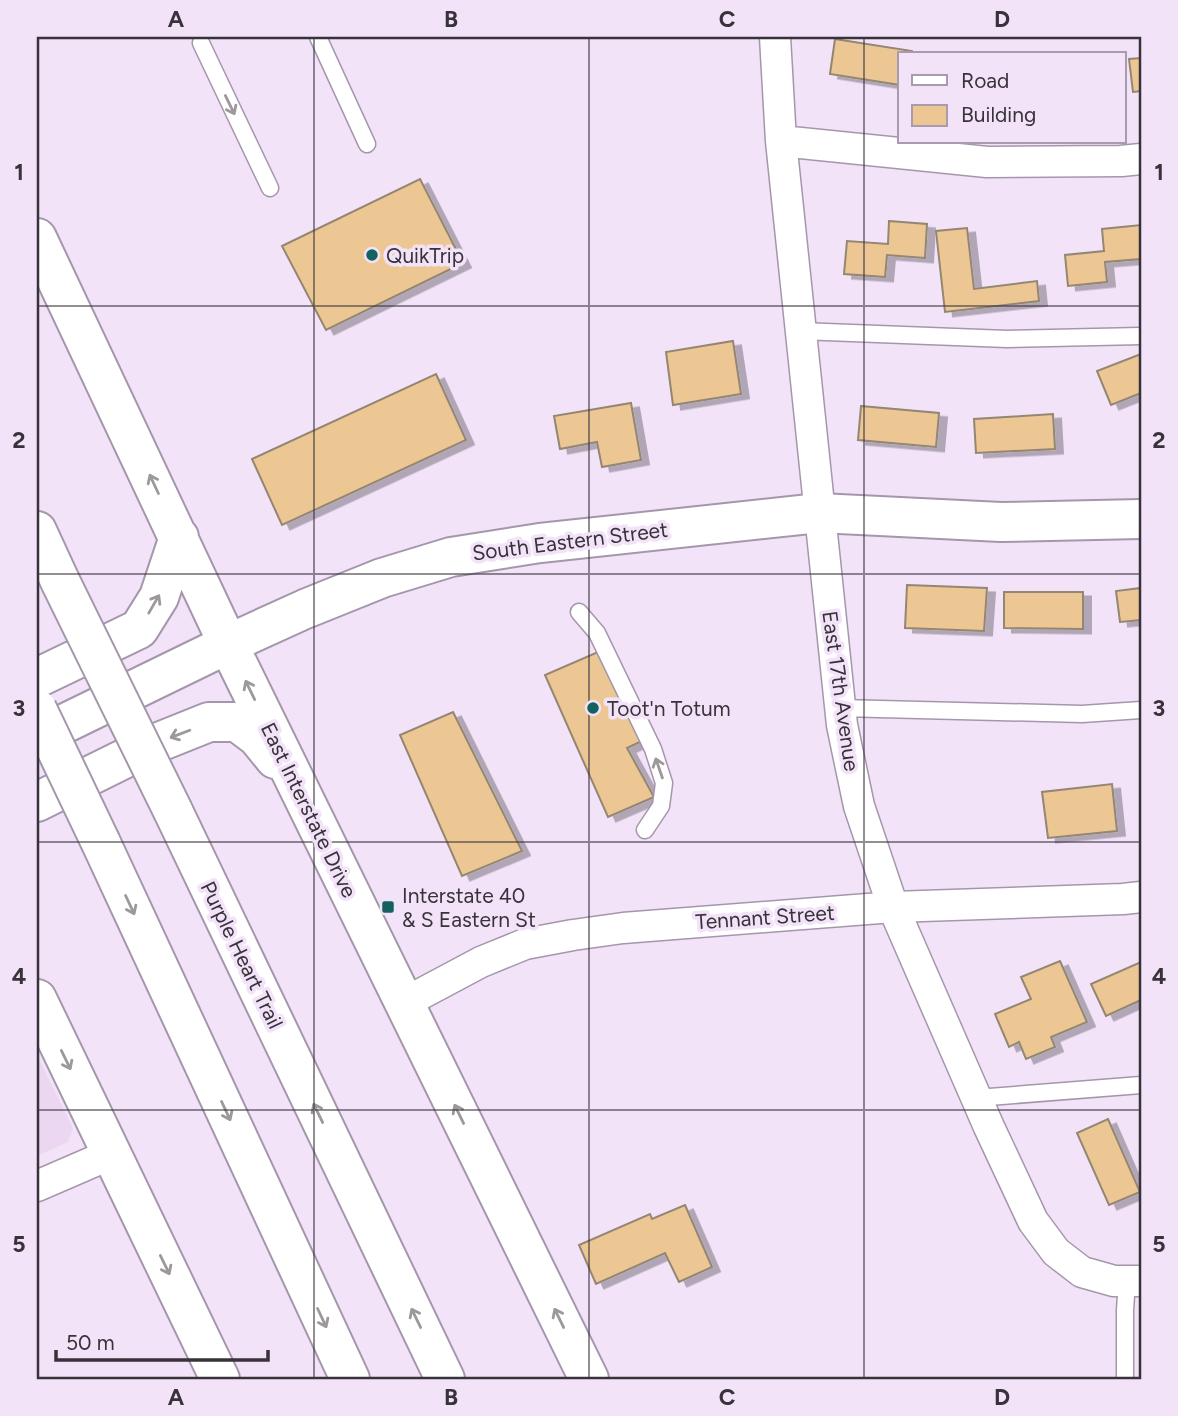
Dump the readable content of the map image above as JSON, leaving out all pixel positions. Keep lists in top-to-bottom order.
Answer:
{
  "streets": {
    "main road": ["South Eastern Street", "East Interstate Drive", "Purple Heart Trail"],
    "street": ["East 17th Avenue", "Tennant Street"]
  },
  "crossings": [
    ["South Eastern Street", "East 17th Avenue"],
    ["South Eastern Street", "East Interstate Drive"],
    ["East 17th Avenue", "Tennant Street"],
    ["East Interstate Drive", "Tennant Street"]
  ],
  "places": {
    "other": ["QuikTrip", "Toot'n Totum"],
    "transit": ["Interstate 40 & S Eastern St"]
  },
  "legend": ["Road", "Building"],
  "scale_bar": "50 m",
  "grid": {
    "columns": [
      "A",
      "B",
      "C",
      "D"
    ],
    "rows": [
      "1",
      "2",
      "3",
      "4",
      "5"
    ]
  }
}
